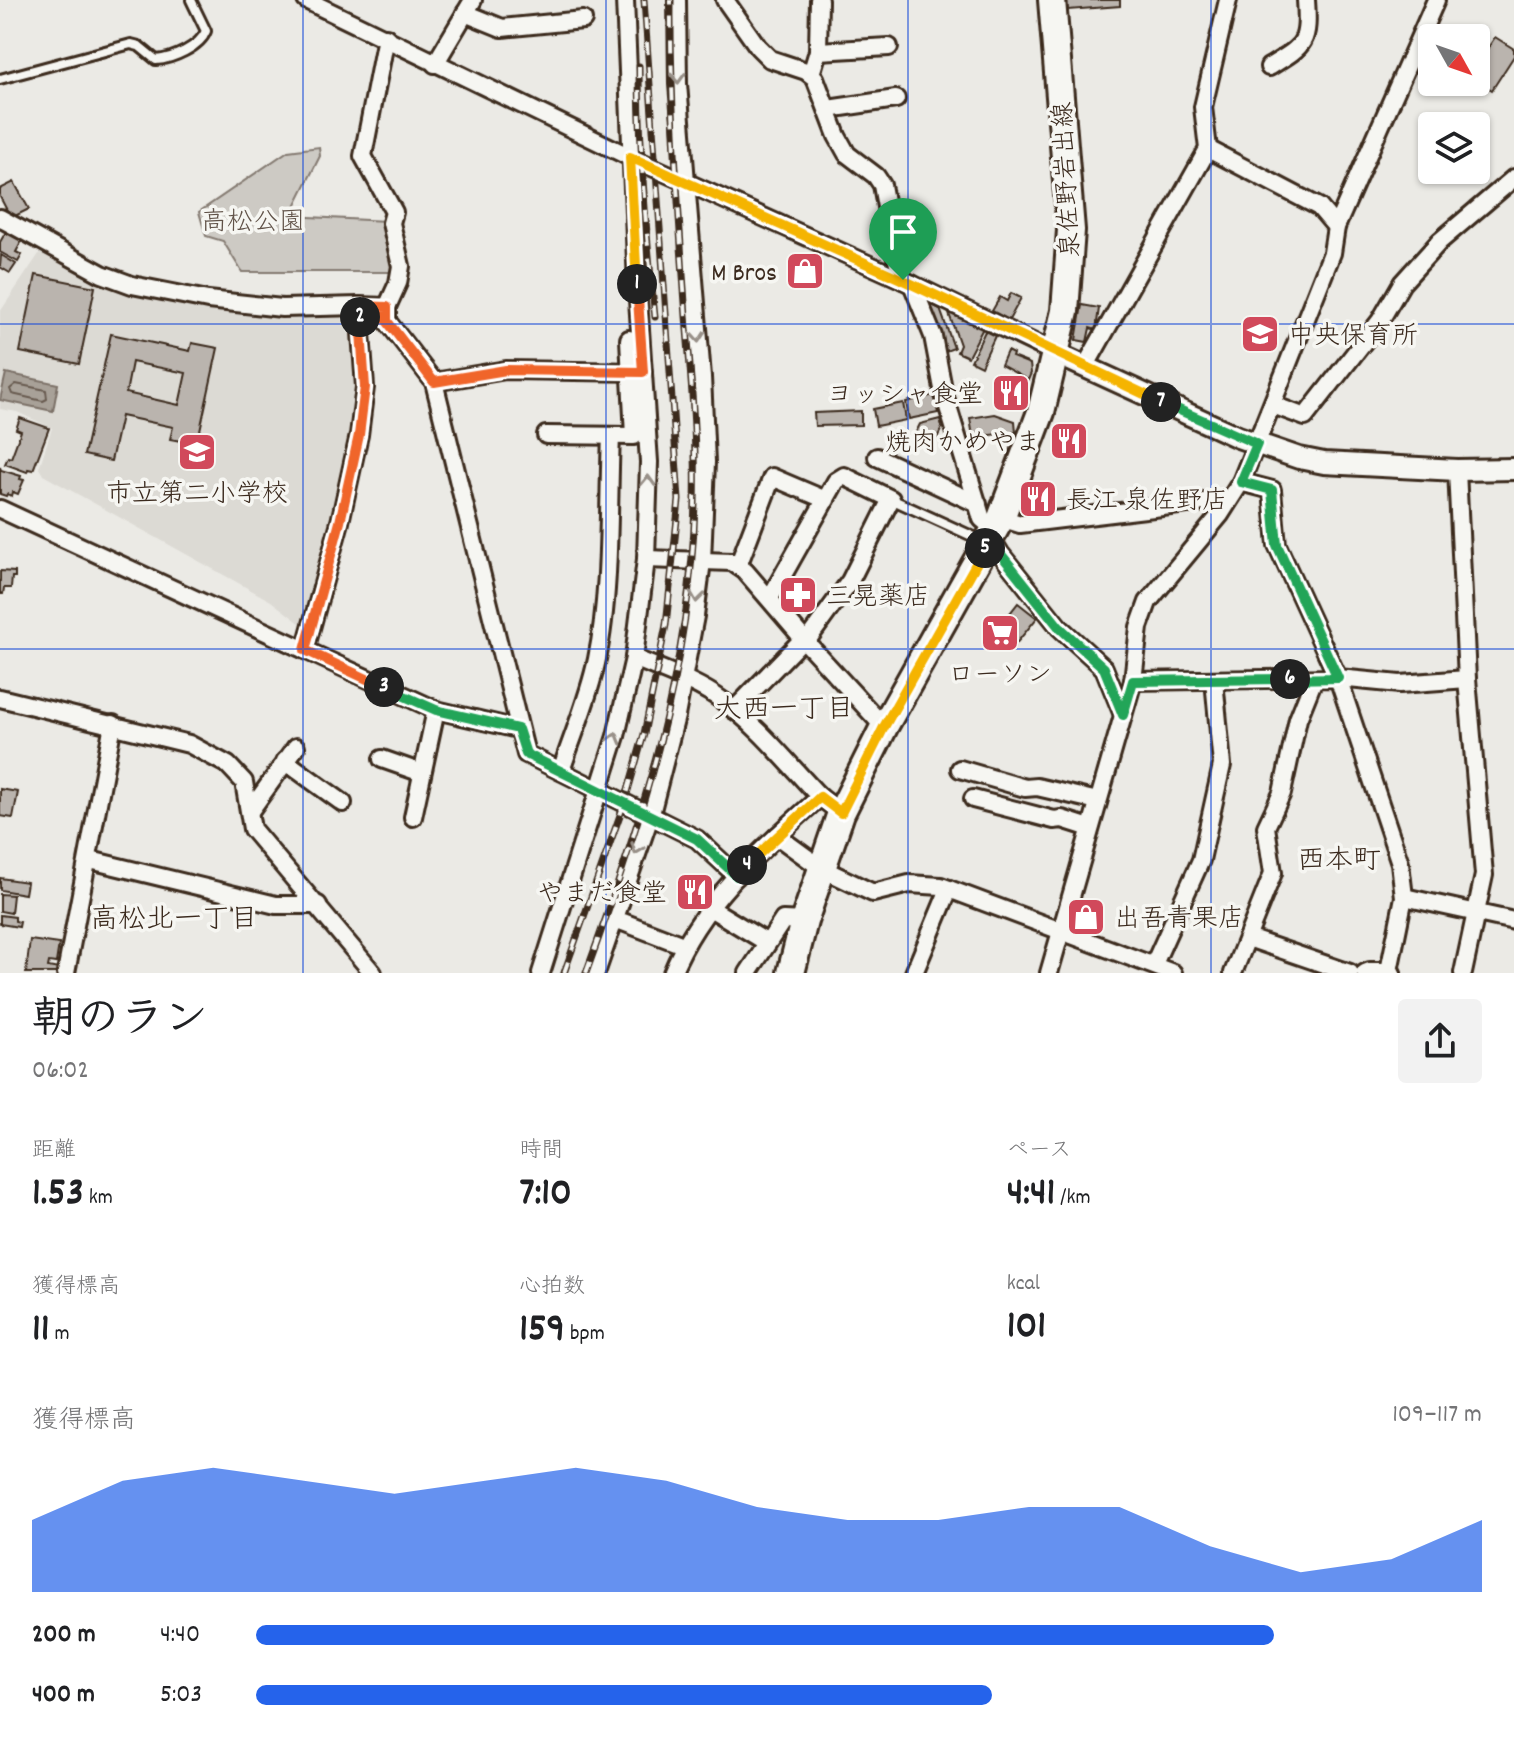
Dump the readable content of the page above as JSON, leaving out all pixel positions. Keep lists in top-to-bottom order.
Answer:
{
  "streets": {
    "main road": ["泉佐野岩出線"]
  },
  "districts": ["大西一丁目", "西本町", "高松北一丁目"],
  "parks": ["高松公園"],
  "places": {
    "shop": ["M Bros", "出吾青果店"],
    "school or university": ["中央保育所", "市立第二小学校"],
    "restaurant": [
      "ヨッシャ食堂",
      "焼肉かめやま",
      "長江 泉佐野店",
      "やまだ食堂"
    ],
    "pharmacy": ["三晃薬店"],
    "supermarket": ["ローソン"]
  },
  "north": "bottom right",
  "page": {
    "pins": [
      "1",
      "2",
      "7",
      "5",
      "6",
      "3",
      "4"
    ],
    "heading": ["朝のラン", "06:02"],
    "stats": [
      ["距離", "1.53 km"],
      ["時間", "7:10"],
      ["ペース", "4:41 /km"],
      ["獲得標高", "11 m"],
      ["心拍数", "159 bpm"],
      ["kcal", "101"]
    ],
    "chart": ["獲得標高", "109–117 m"],
    "list": [
      {
        "name": "200 m",
        "note": "4:40"
      },
      {
        "name": "400 m",
        "note": "5:03"
      }
    ]
  }
}
